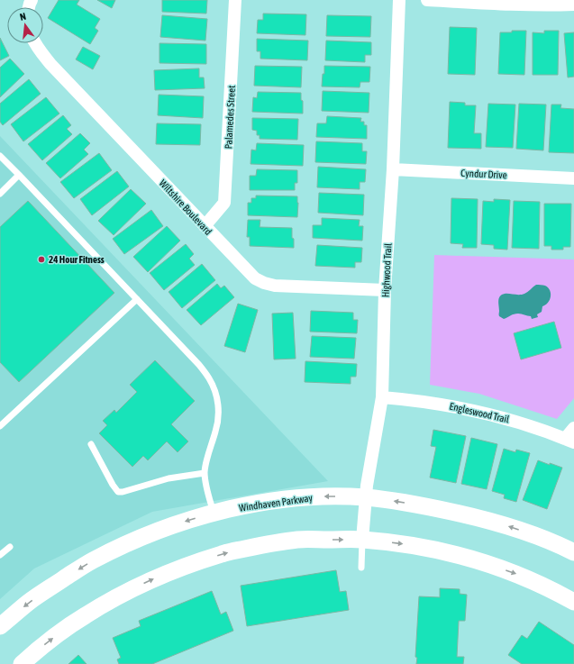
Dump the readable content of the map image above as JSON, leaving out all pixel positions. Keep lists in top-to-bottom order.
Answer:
{
  "streets": {
    "main road": ["Windhaven Parkway"],
    "street": [
      "Palamedes Street",
      "Cyndur Drive",
      "Wiltshire Boulevard",
      "Highwood Trail",
      "Engleswood Trail"
    ]
  },
  "crossings": [
    ["Palamedes Street", "Wiltshire Boulevard"],
    ["Cyndur Drive", "Highwood Trail"],
    ["Wiltshire Boulevard", "Highwood Trail"],
    ["Highwood Trail", "Engleswood Trail"],
    ["Highwood Trail", "Windhaven Parkway"]
  ],
  "places": ["24 Hour Fitness"],
  "north": "top"
}
